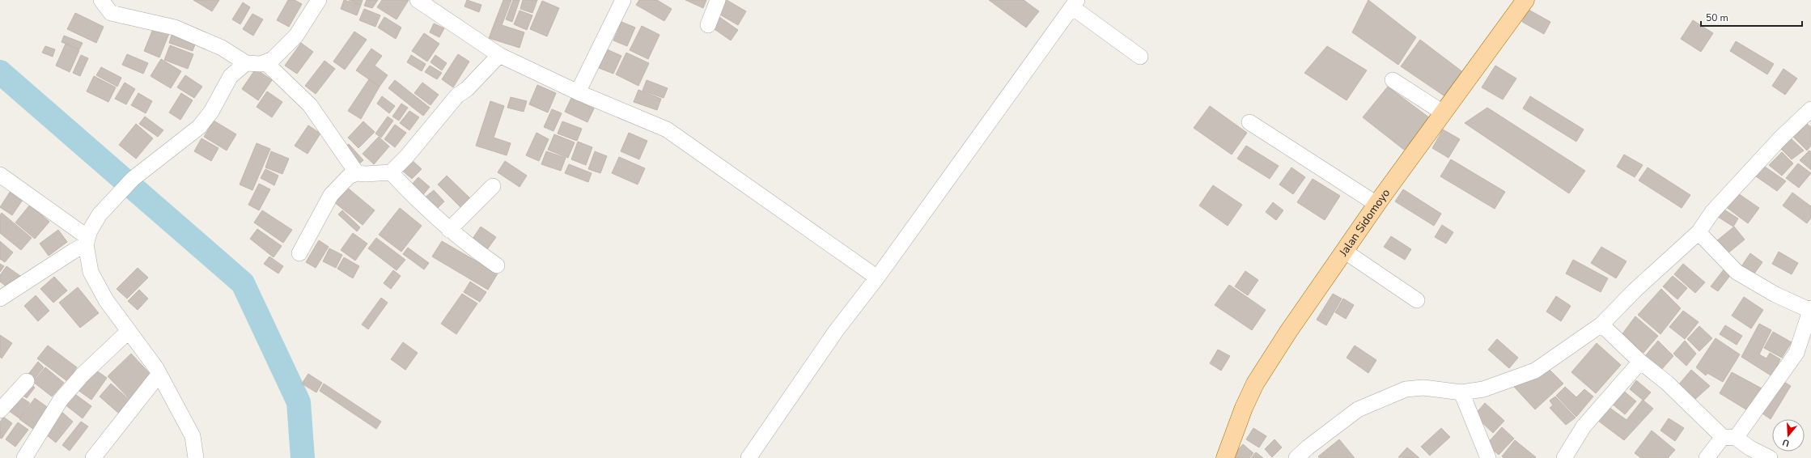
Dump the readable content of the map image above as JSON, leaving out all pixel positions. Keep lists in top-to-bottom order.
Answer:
{
  "streets": {
    "main road": ["Jalan Sidomoyo"]
  },
  "scale_bar": "50 m",
  "north": "bottom"
}
